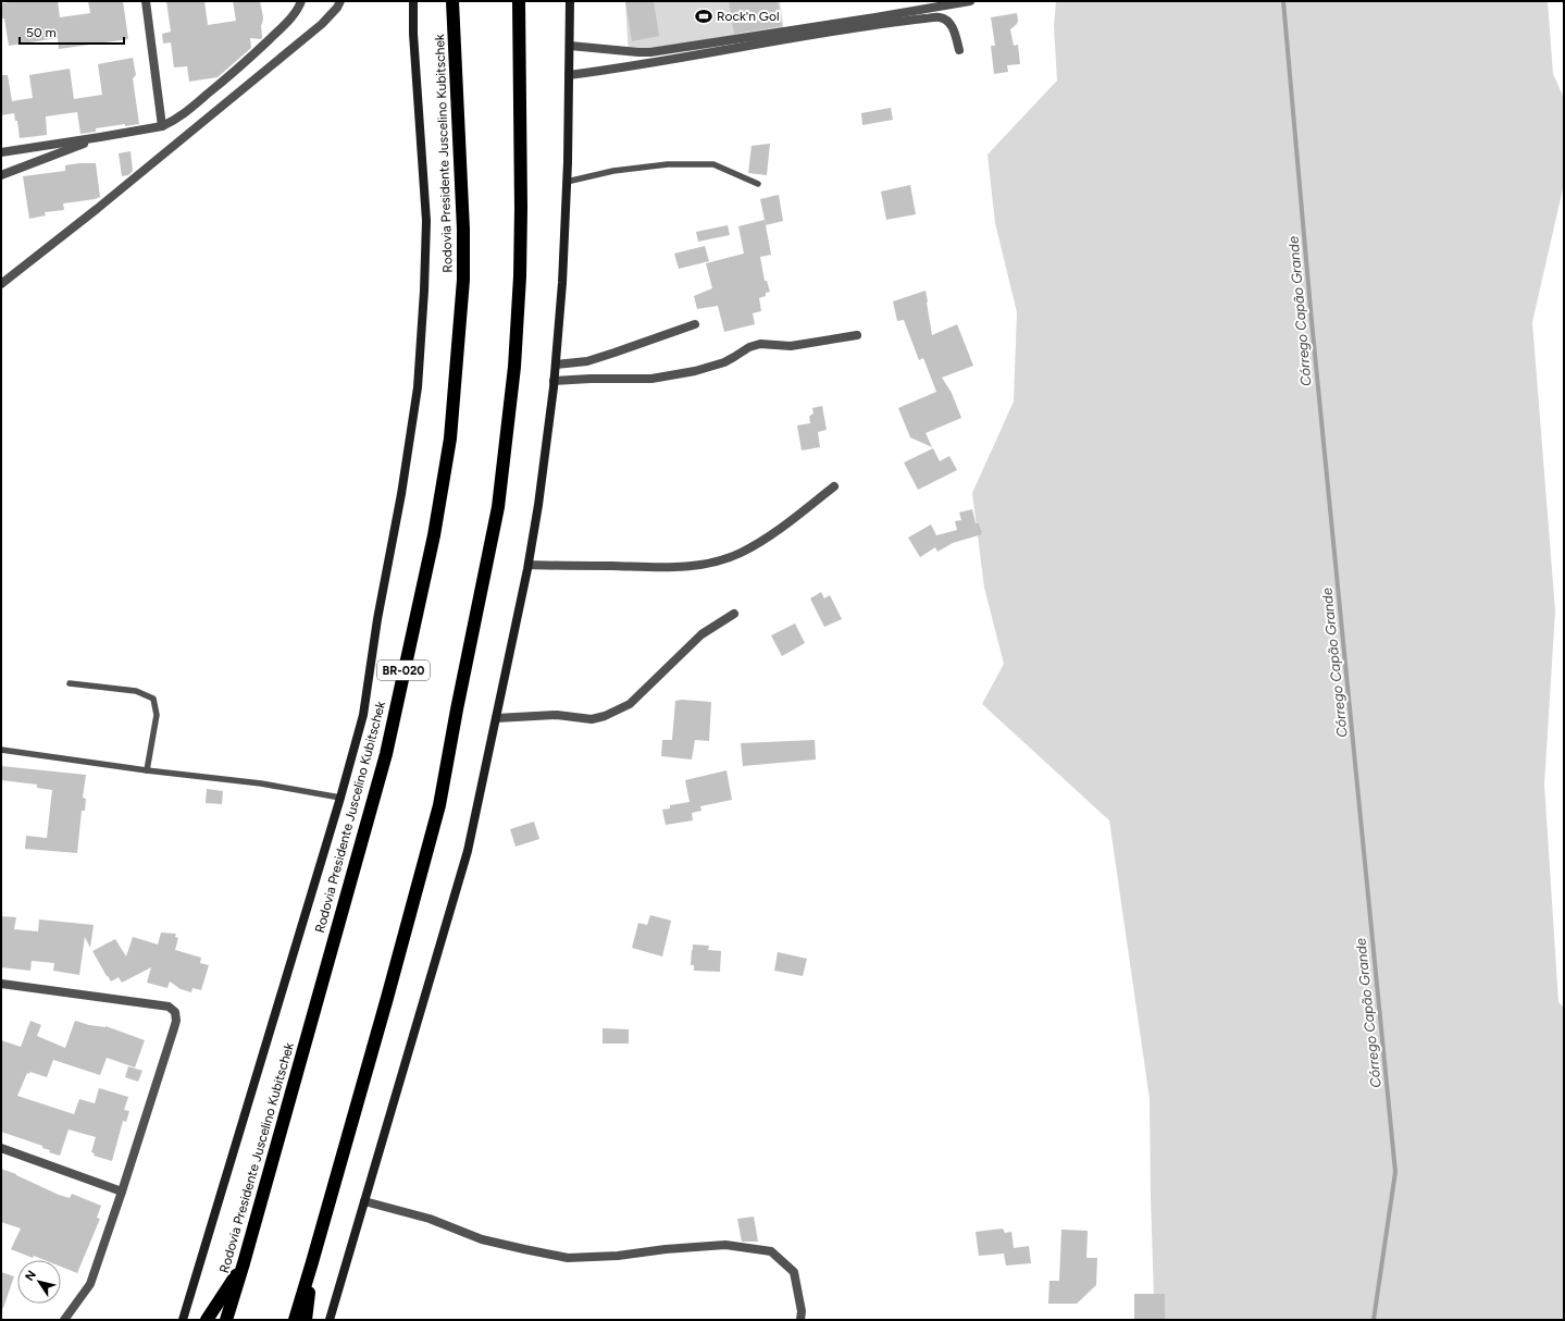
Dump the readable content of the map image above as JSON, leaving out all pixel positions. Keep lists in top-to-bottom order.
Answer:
{
  "streets": {
    "highway": ["Rodovia Presidente Juscelino Kubitschek", "BR-020"]
  },
  "water": ["Córrego Capão Grande"],
  "places": {
    "sports": ["Rock'n Gol"]
  },
  "scale_bar": "50 m",
  "north": "top left"
}
